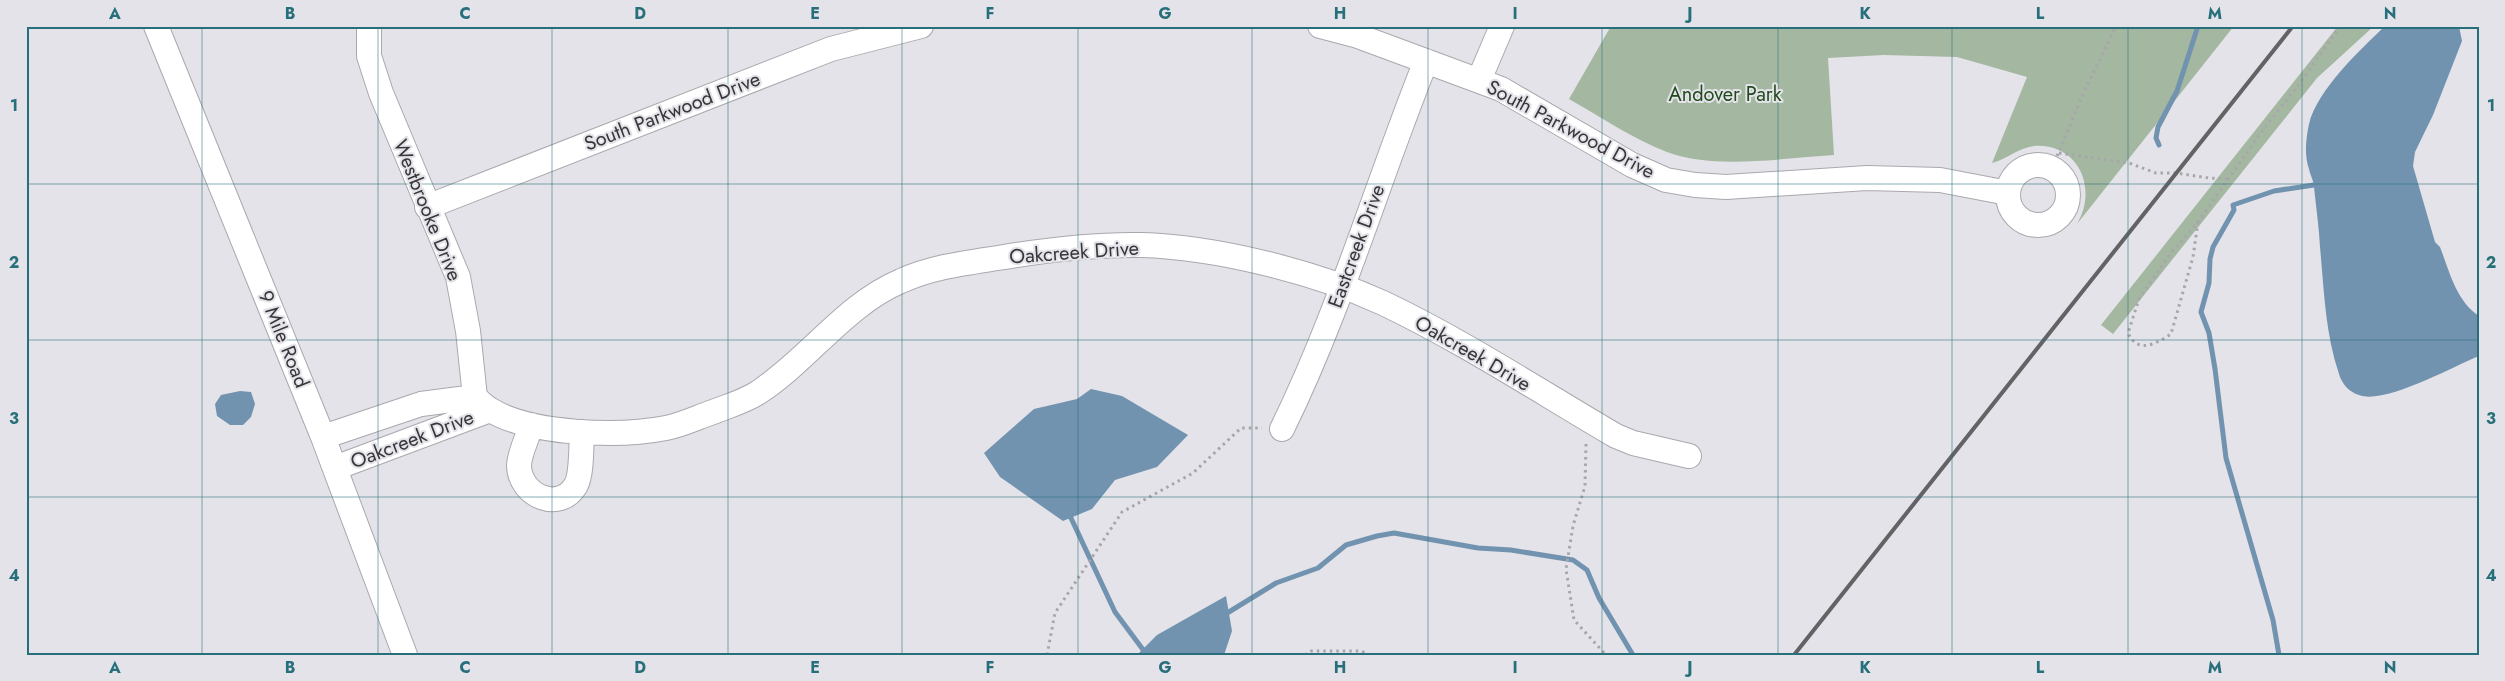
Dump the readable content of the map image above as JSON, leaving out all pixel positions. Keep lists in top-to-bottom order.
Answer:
{
  "streets": {
    "street": [
      "South Parkwood Drive",
      "Westbrooke Drive",
      "Eastcreek Drive",
      "Oakcreek Drive",
      "9 Mile Road"
    ]
  },
  "crossings": [
    ["South Parkwood Drive", "Westbrooke Drive"],
    ["South Parkwood Drive", "Eastcreek Drive"],
    ["Westbrooke Drive", "Oakcreek Drive"],
    ["Eastcreek Drive", "Oakcreek Drive"],
    ["Oakcreek Drive", "9 Mile Road"]
  ],
  "parks": ["Andover Park"],
  "grid": {
    "columns": [
      "A",
      "B",
      "C",
      "D",
      "E",
      "F",
      "G",
      "H",
      "I",
      "J",
      "K",
      "L",
      "M",
      "N"
    ],
    "rows": [
      "1",
      "2",
      "3",
      "4"
    ]
  }
}
